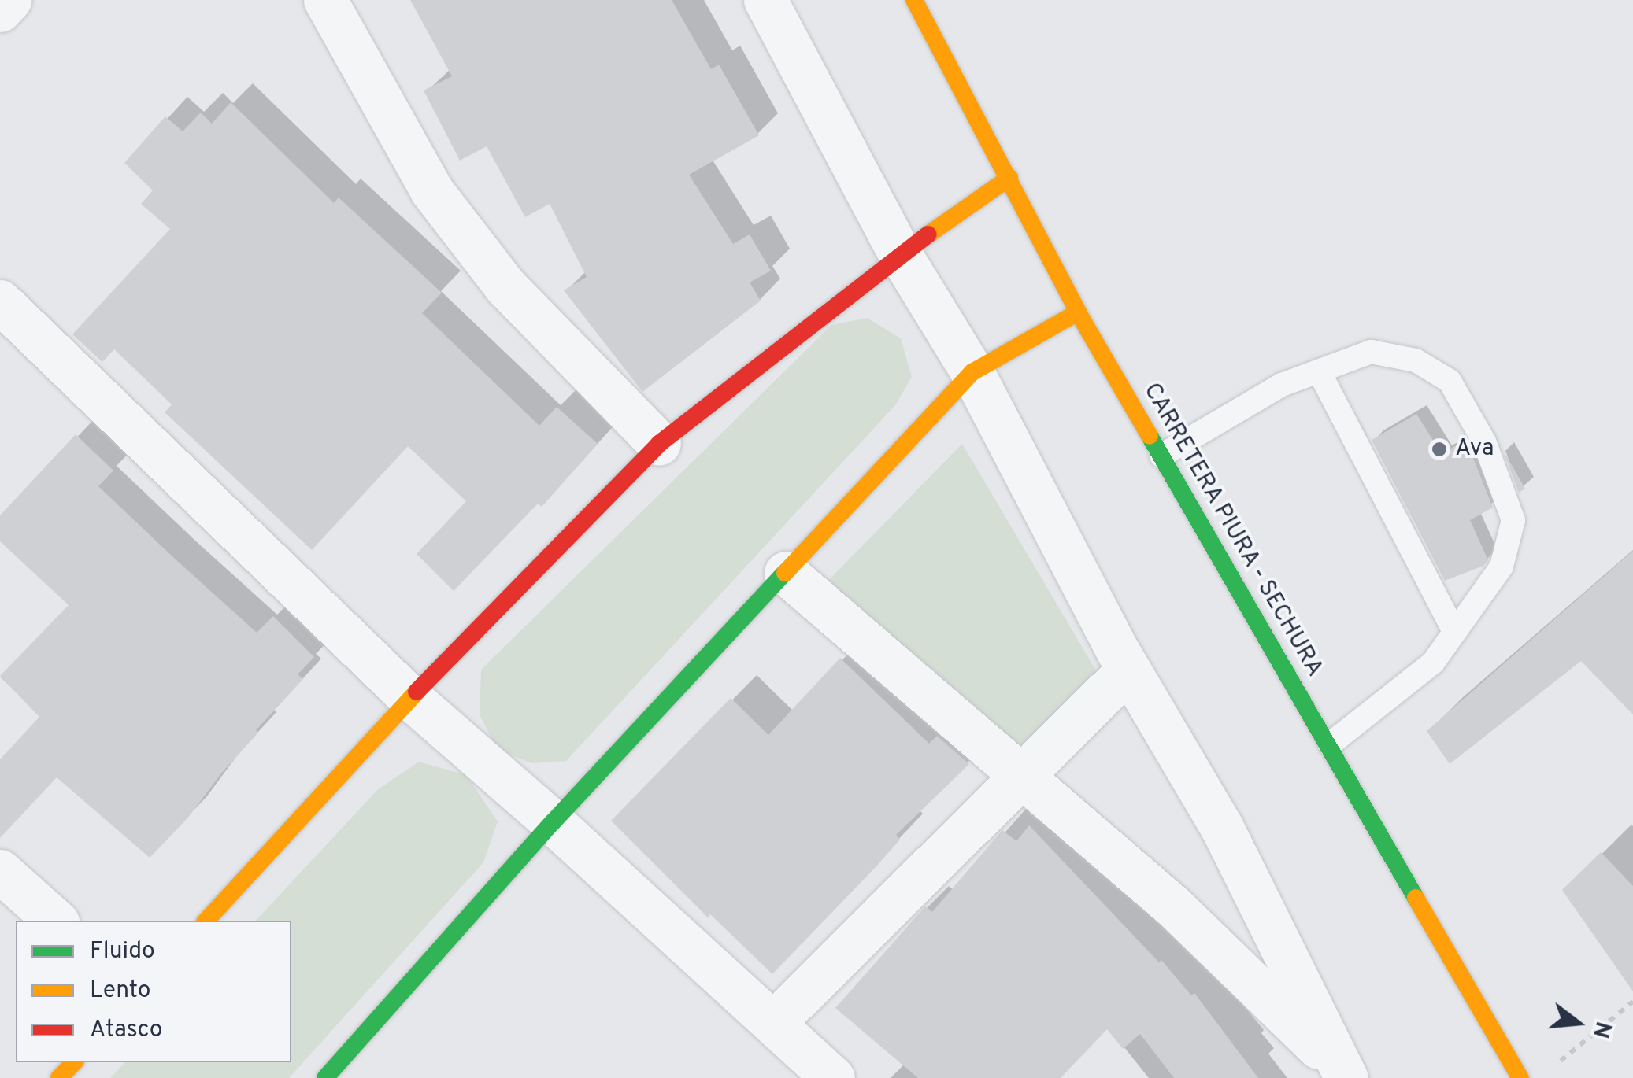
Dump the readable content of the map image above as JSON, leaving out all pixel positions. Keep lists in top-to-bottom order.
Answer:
{
  "streets": {
    "street": ["CARRETERA PIURA - SECHURA"]
  },
  "places": ["Ava"],
  "legend": ["Fluido", "Lento", "Atasco"],
  "north": "right"
}
